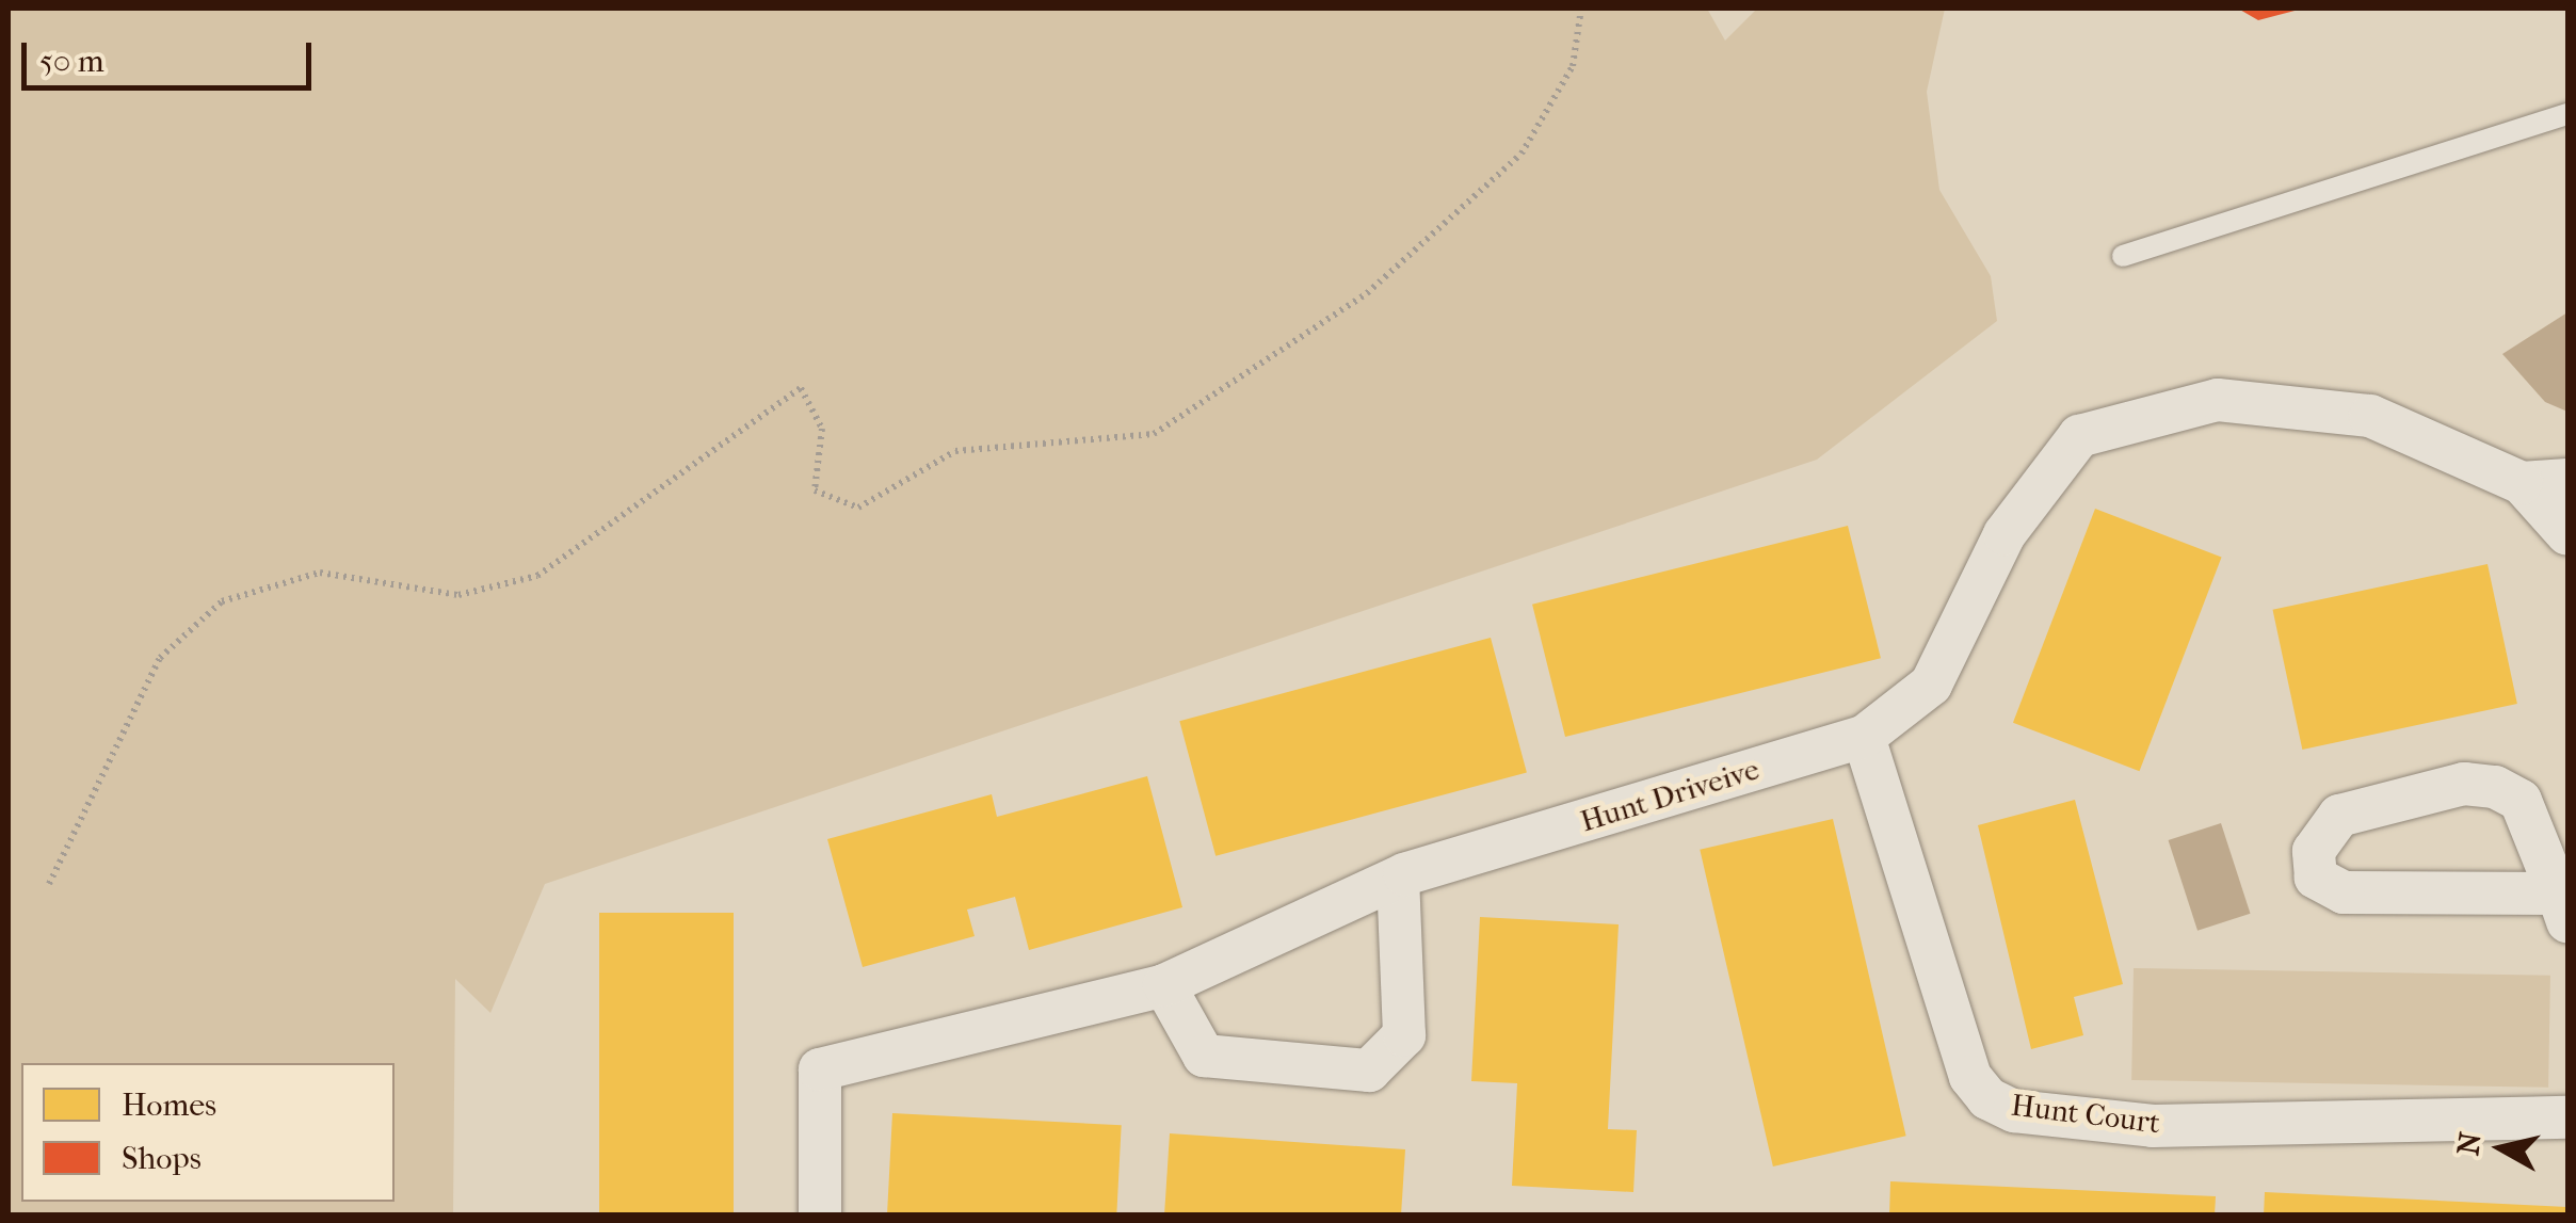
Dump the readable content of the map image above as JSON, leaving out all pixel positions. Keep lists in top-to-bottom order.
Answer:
{
  "streets": {
    "street": ["Hunt Driveive", "Hunt Court"]
  },
  "crossings": [
    ["Hunt Driveive", "Hunt Court"]
  ],
  "legend": ["Homes", "Shops"],
  "scale_bar": "50 m",
  "north": "left"
}
